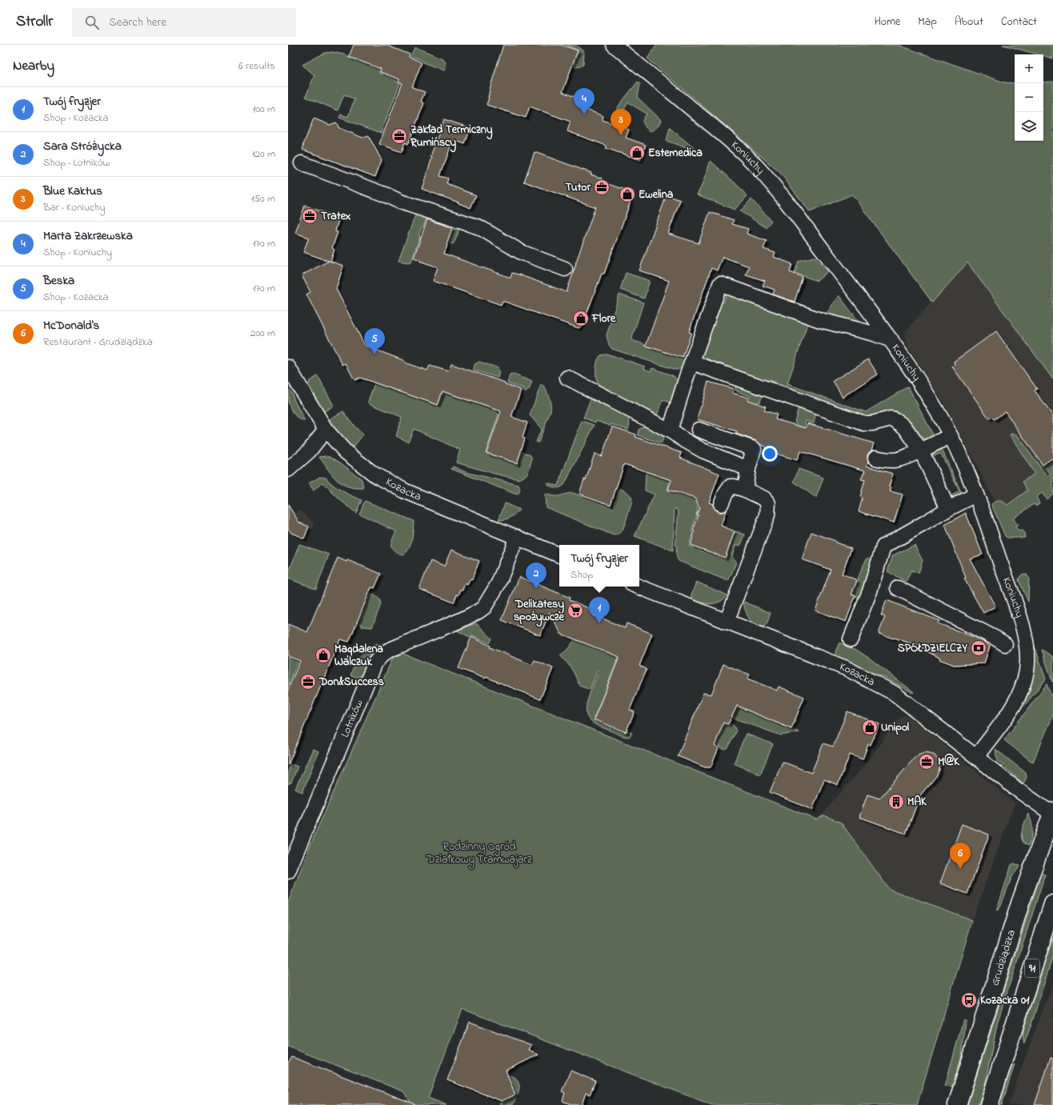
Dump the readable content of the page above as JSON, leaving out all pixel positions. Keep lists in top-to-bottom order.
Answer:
{
  "streets": {
    "main road": ["Grudziądzka", "91"],
    "street": ["Koniuchy", "Kozacka", "Lotników"]
  },
  "crossings": [
    ["Koniuchy", "Kozacka"],
    ["Kozacka", "Lotników"],
    ["Kozacka", "Grudziądzka"]
  ],
  "parks": ["Rodzinny Ogród Działkowy Tramwajarz"],
  "places": {
    "office": [
      "Zakład Termiczny Rumińscy",
      "Tutor",
      "Tratex",
      "Don&Success",
      "M@K"
    ],
    "shop": [
      "Estemedica",
      "Ewelina",
      "Flore",
      "Magdalena Walczuk",
      "Unipol"
    ],
    "supermarket": ["Delikatesy spożywcze"],
    "bank": ["SPÓŁDZIELCZY"],
    "building": ["MAK"],
    "bus stop": ["Kozacka 01"]
  },
  "page": {
    "header": "Strollr",
    "search": "Search here",
    "nav": [
      "Home",
      "Map",
      "About",
      "Contact"
    ],
    "heading": ["Nearby", "6 results"],
    "map_buttons": ["+", "−"],
    "list": [
      {
        "mark": "1",
        "name": "Twój fryzjer",
        "note": "Shop · Kozacka",
        "value": "100 m"
      },
      {
        "mark": "2",
        "name": "Sara Stróżycka",
        "note": "Shop · Lotników",
        "value": "120 m"
      },
      {
        "mark": "3",
        "name": "Blue Kaktus",
        "note": "Bar · Koniuchy",
        "value": "150 m"
      },
      {
        "mark": "4",
        "name": "Marta Zakrzewska",
        "note": "Shop · Koniuchy",
        "value": "170 m"
      },
      {
        "mark": "5",
        "name": "Beska",
        "note": "Shop · Kozacka",
        "value": "170 m"
      },
      {
        "mark": "6",
        "name": "McDonald's",
        "note": "Restaurant · Grudziądzka",
        "value": "200 m"
      }
    ],
    "pins": [
      "4",
      "3",
      "5",
      "2",
      "1",
      "6"
    ],
    "popup": ["Twój fryzjer", "Shop"]
  }
}
